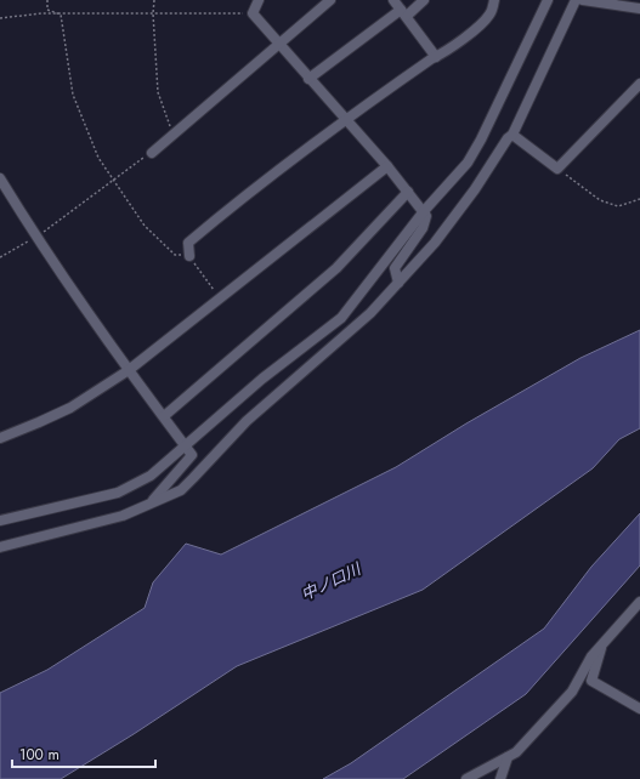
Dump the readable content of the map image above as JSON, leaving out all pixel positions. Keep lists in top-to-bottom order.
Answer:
{
  "water": ["中ノ口川"],
  "scale_bar": "100 m"
}
